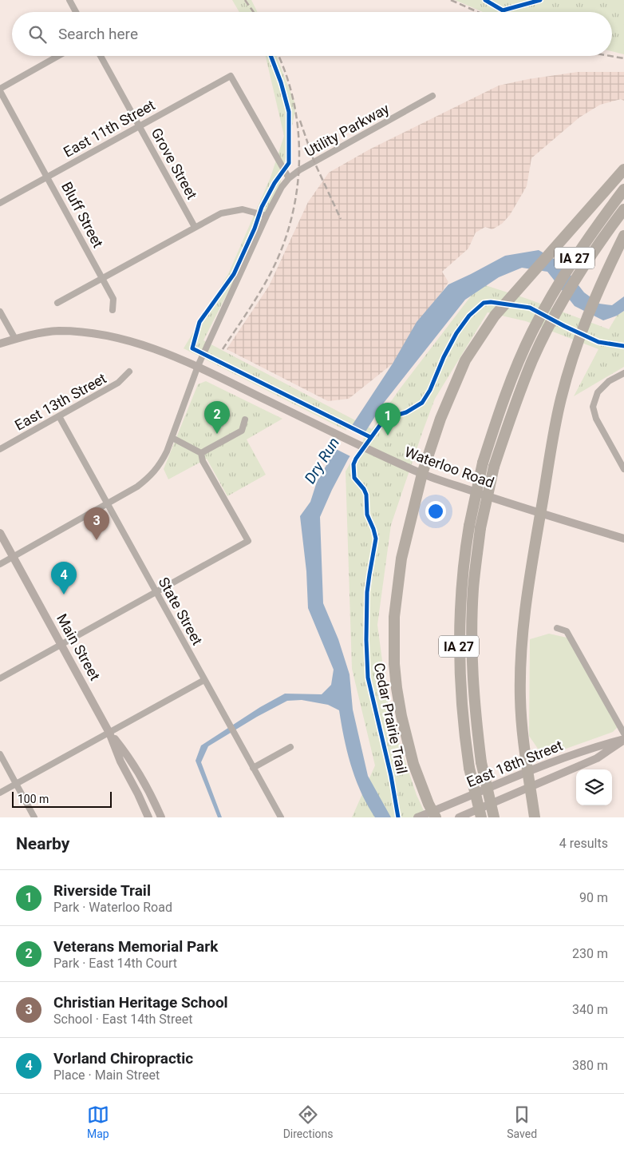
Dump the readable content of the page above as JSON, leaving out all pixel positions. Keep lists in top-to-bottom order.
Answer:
{
  "streets": {
    "highway": ["IA 27"],
    "main road": ["Waterloo Road", "Main Street", "East 18th Street"],
    "street": [
      "East 11th Street",
      "Utility Parkway",
      "Grove Street",
      "Bluff Street",
      "East 13th Street",
      "State Street"
    ],
    "cycle path": ["Cedar Prairie Trail"]
  },
  "crossings": [
    ["East 11th Street", "Utility Parkway"],
    ["East 11th Street", "Grove Street"],
    ["East 11th Street", "Bluff Street"],
    ["Utility Parkway", "Waterloo Road"],
    ["Utility Parkway", "State Street"],
    ["Utility Parkway", "Main Street"],
    ["East 13th Street", "State Street"]
  ],
  "water": ["Dry Run"],
  "scale_bar": "100 m",
  "page": {
    "search": "Search here",
    "pins": [
      "2",
      "1",
      "3",
      "4"
    ],
    "scale": "100 m",
    "heading": ["Nearby", "4 results"],
    "list": [
      {
        "mark": "1",
        "name": "Riverside Trail",
        "note": "Park · Waterloo Road",
        "value": "90 m"
      },
      {
        "mark": "2",
        "name": "Veterans Memorial Park",
        "note": "Park · East 14th Court",
        "value": "230 m"
      },
      {
        "mark": "3",
        "name": "Christian Heritage School",
        "note": "School · East 14th Street",
        "value": "340 m"
      },
      {
        "mark": "4",
        "name": "Vorland Chiropractic",
        "note": "Place · Main Street",
        "value": "380 m"
      }
    ],
    "nav": ["Map", "Directions", "Saved"]
  }
}
